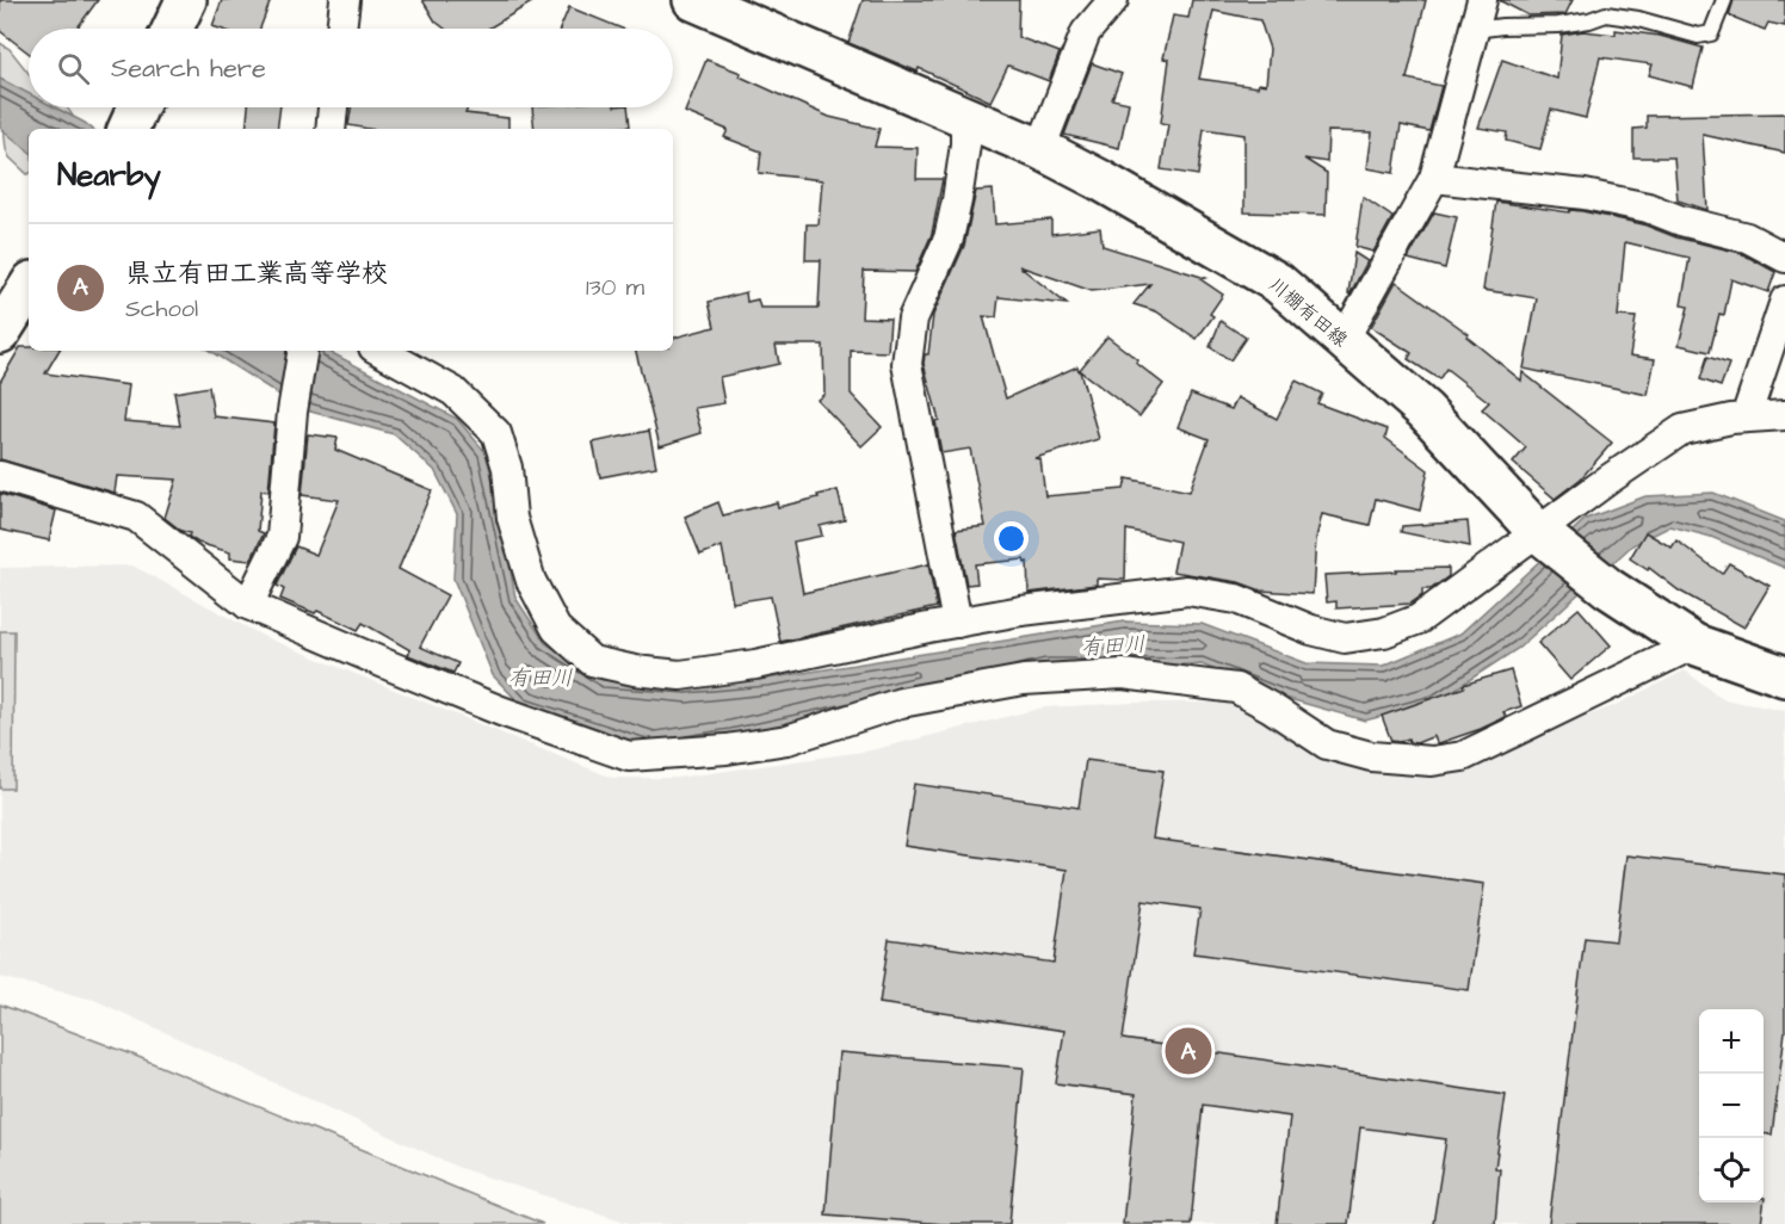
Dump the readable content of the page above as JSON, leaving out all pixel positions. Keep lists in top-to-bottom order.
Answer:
{
  "streets": {
    "main road": ["川棚有田線"]
  },
  "water": ["有田川"],
  "page": {
    "search": "Search here",
    "heading": "Nearby",
    "list": [
      {
        "mark": "A",
        "name": "県立有田工業高等学校",
        "note": "School",
        "value": "130 m"
      }
    ],
    "map_buttons": ["+", "−"],
    "pins": "A"
  }
}
